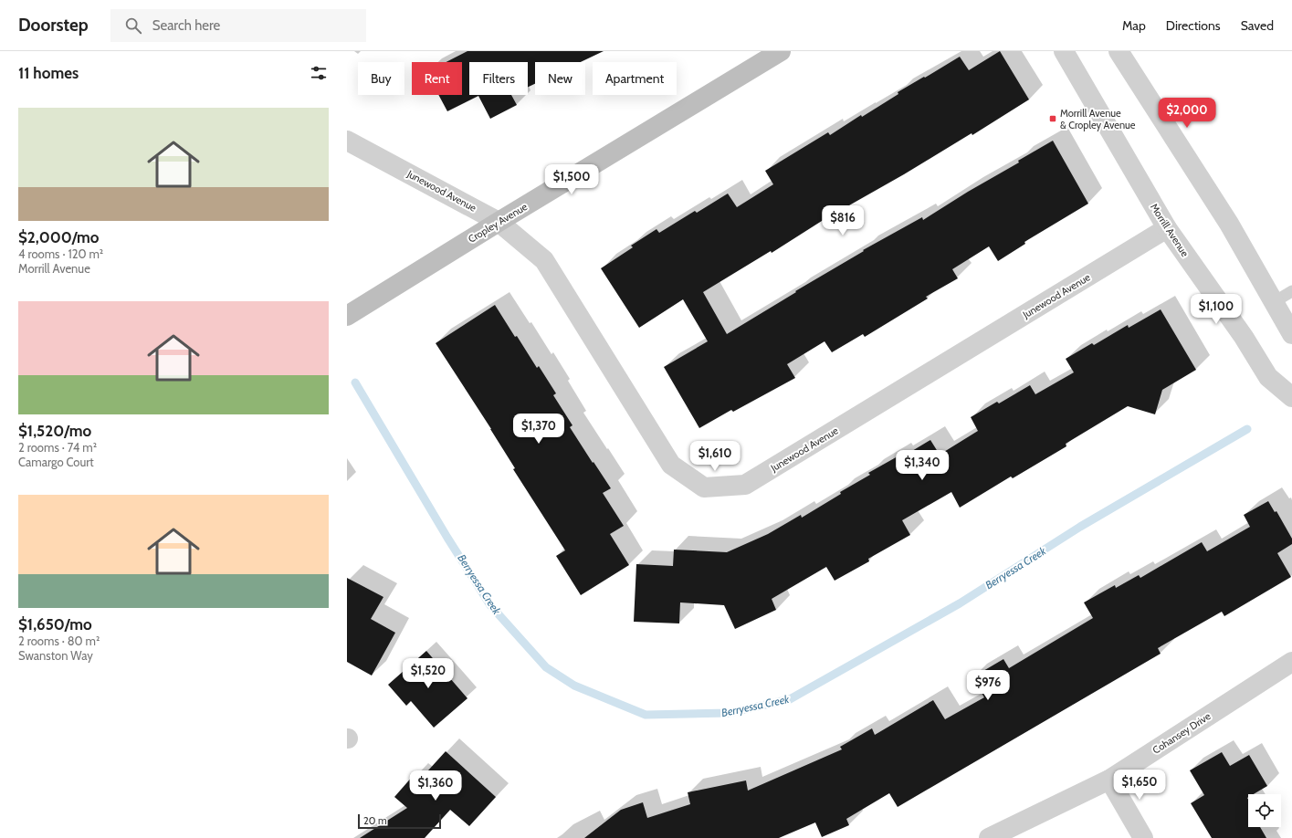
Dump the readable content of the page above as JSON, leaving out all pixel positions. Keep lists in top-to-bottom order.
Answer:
{
  "streets": {
    "main road": ["Cropley Avenue"],
    "street": ["Junewood Avenue", "Morrill Avenue", "Cohansey Drive"]
  },
  "crossings": [
    ["Junewood Avenue", "Cropley Avenue"],
    ["Junewood Avenue", "Morrill Avenue"]
  ],
  "water": ["Berryessa Creek"],
  "places": {
    "transit": ["Morrill Avenue & Cropley Avenue"]
  },
  "scale_bar": "20 m",
  "page": {
    "header": "Doorstep",
    "search": "Search here",
    "nav": ["Map", "Directions", "Saved"],
    "heading": "11 homes",
    "chip": [
      "Buy",
      "Rent",
      "Filters",
      "New",
      "Apartment"
    ],
    "list": [
      {
        "name": "$2,000/mo",
        "note": "4 rooms · 120 m² · Morrill Avenue"
      },
      {
        "name": "$1,520/mo",
        "note": "2 rooms · 74 m² · Camargo Court"
      },
      {
        "name": "$1,650/mo",
        "note": "2 rooms · 80 m² · Swanston Way"
      }
    ],
    "price": [
      "$2,000",
      "$1,500",
      "$816",
      "$1,100",
      "$1,370",
      "$1,610",
      "$1,340",
      "$1,520",
      "$976",
      "$1,650",
      "$1,360"
    ],
    "scale": "20 m"
  }
}
